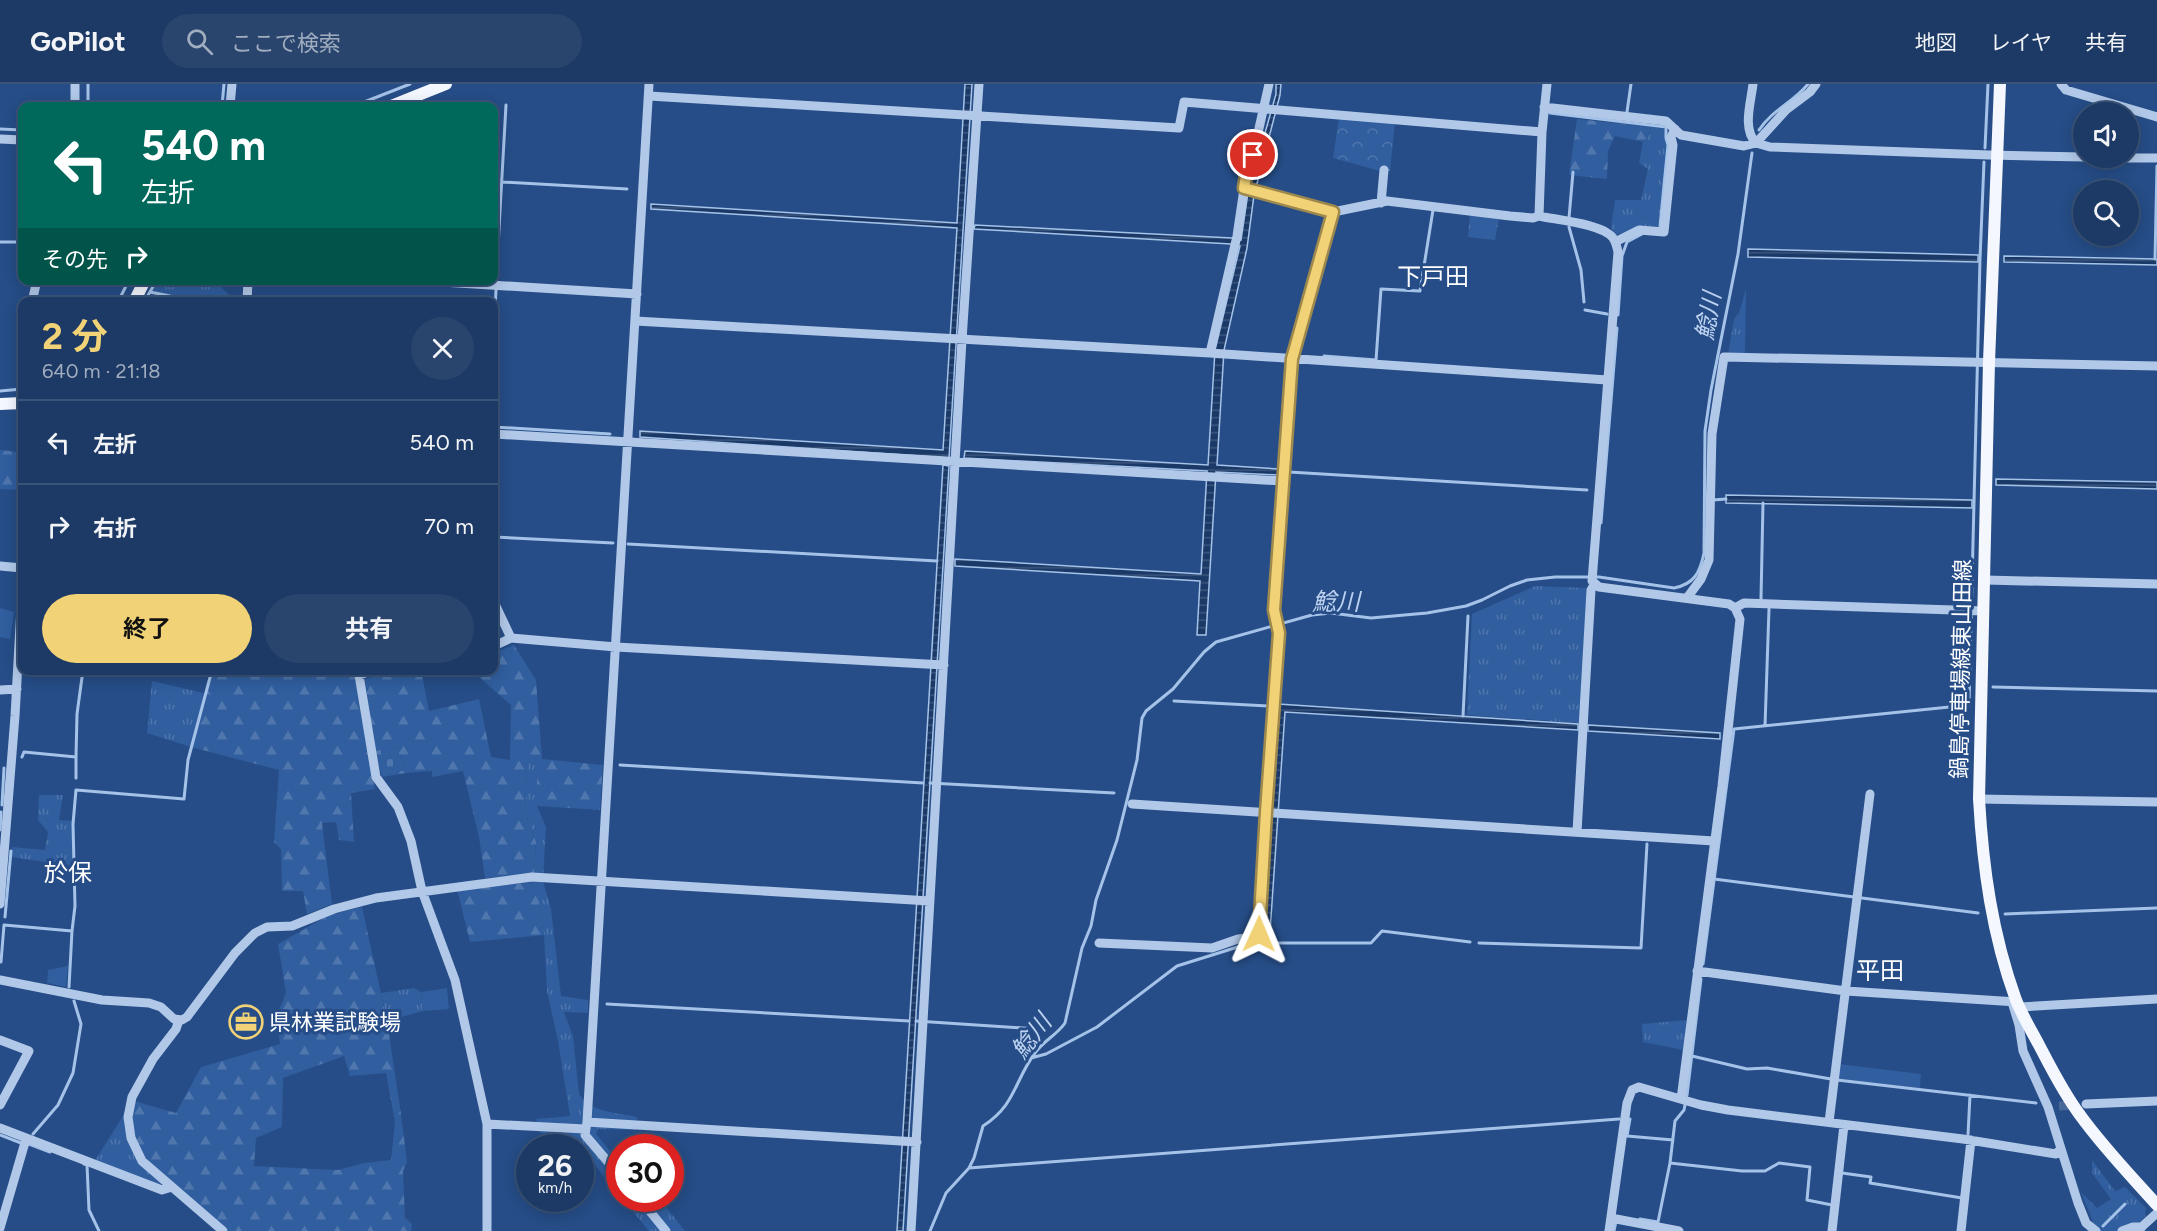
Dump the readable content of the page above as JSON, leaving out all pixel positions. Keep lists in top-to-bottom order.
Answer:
{
  "streets": {
    "main road": ["鍋島停車場線東山田線"]
  },
  "districts": ["下戸田", "於保", "平田"],
  "water": ["鯰川"],
  "places": {
    "office": ["県林業試験場"]
  },
  "page": {
    "header": "GoPilot",
    "search": "ここで検索",
    "nav": ["地図", "レイヤ", "共有"],
    "turn": ["540 m", "左折"],
    "then": "その先",
    "heading": ["2 分", "640 m · 21:18"],
    "list": [
      {
        "name": "左折",
        "value": "540 m"
      },
      {
        "name": "右折",
        "value": "70 m"
      }
    ],
    "buttons": ["終了", "共有"],
    "speed": "26 km/h",
    "limit": "30"
  }
}
